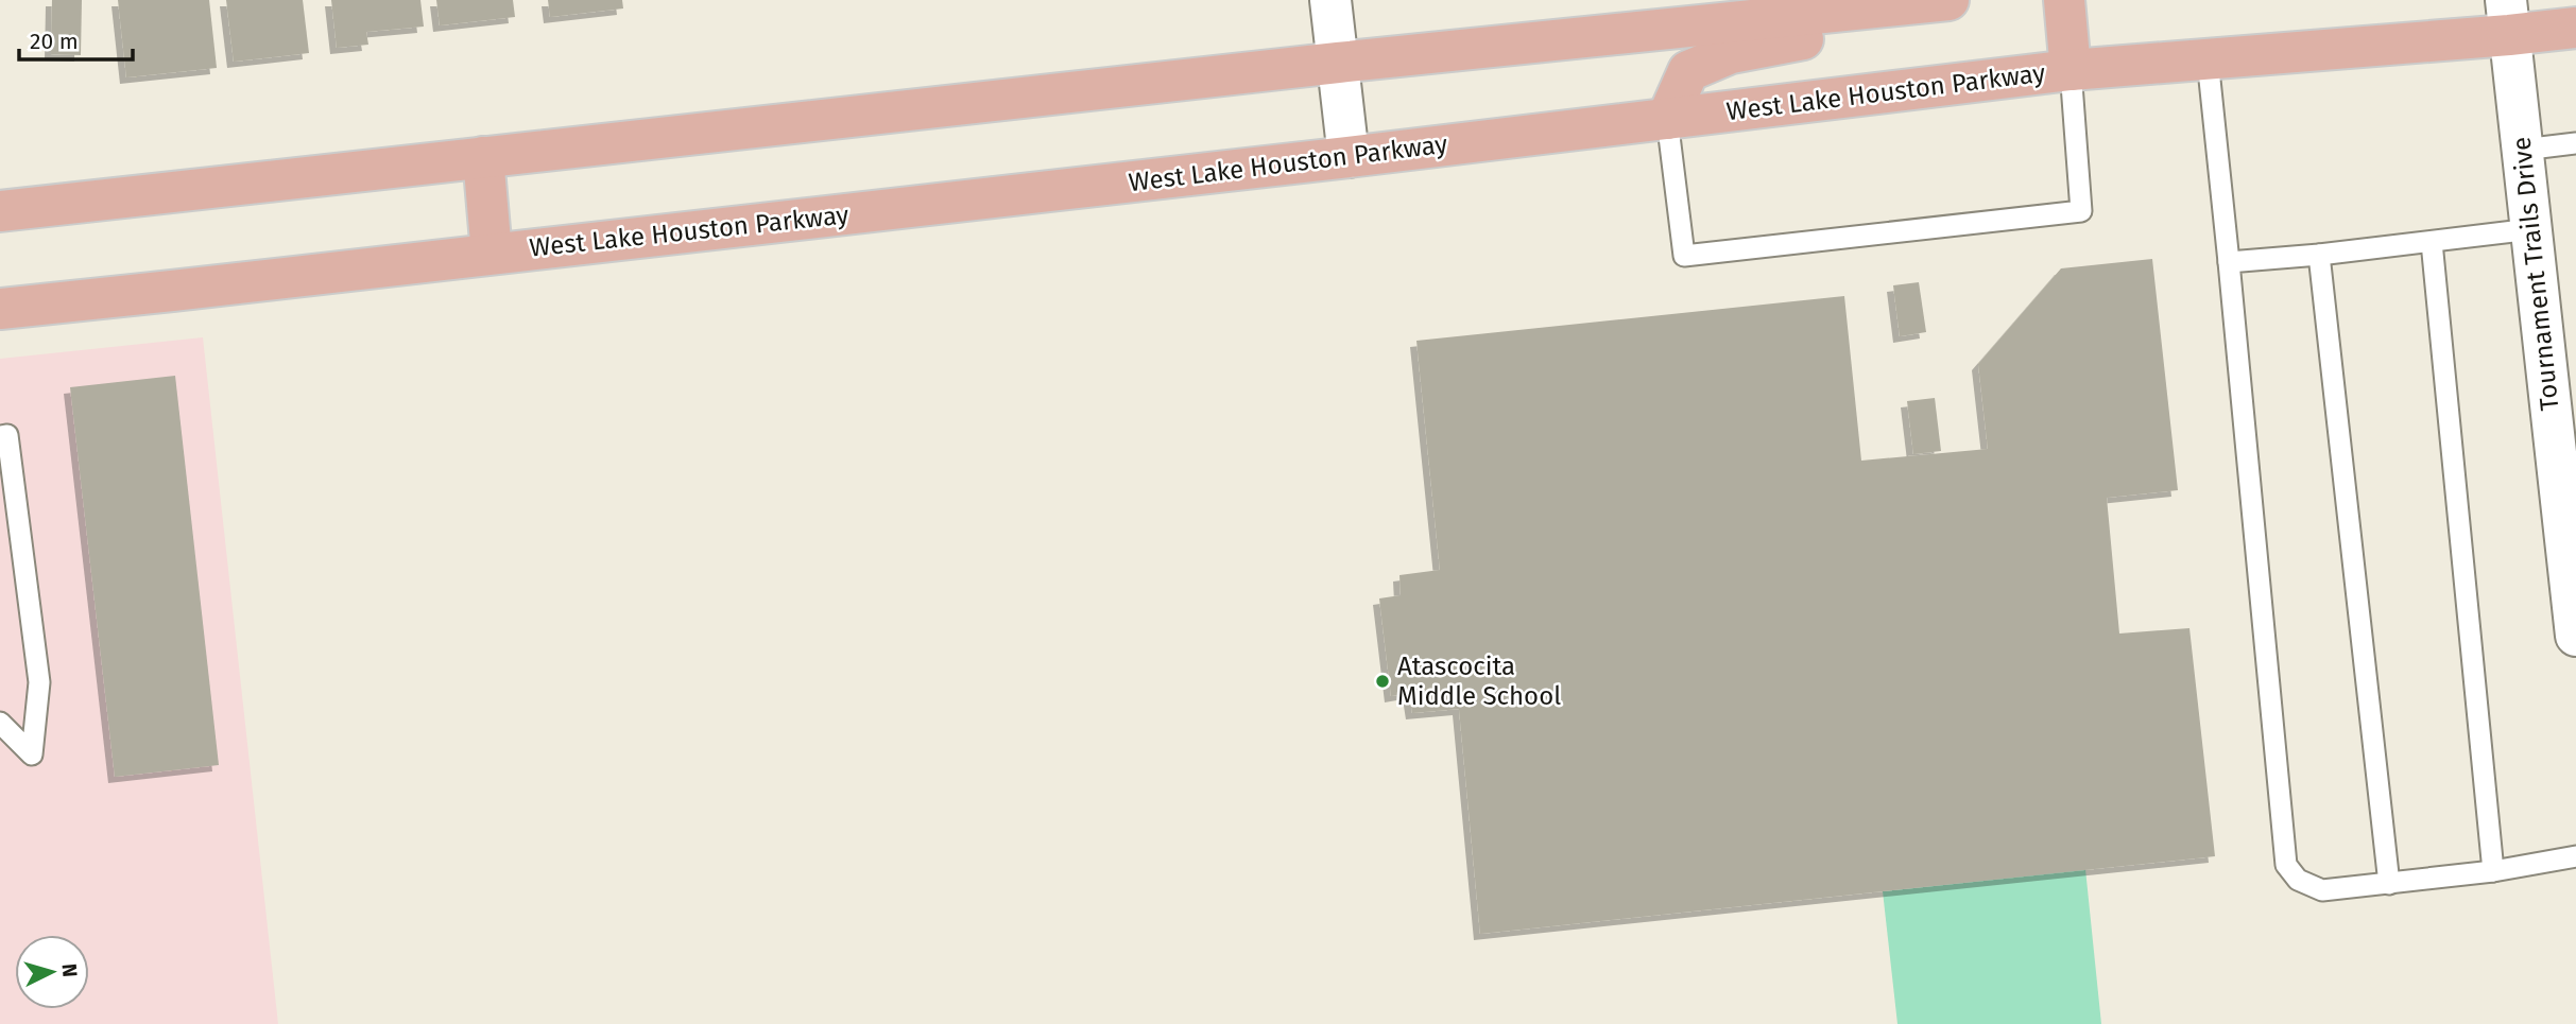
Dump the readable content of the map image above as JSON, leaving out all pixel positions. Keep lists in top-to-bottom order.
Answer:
{
  "streets": {
    "main road": ["West Lake Houston Parkway"],
    "street": ["Tournament Trails Drive"]
  },
  "crossings": [
    ["West Lake Houston Parkway", "Tournament Trails Drive"]
  ],
  "places": ["Atascocita Middle School"],
  "scale_bar": "20 m",
  "north": "right"
}
